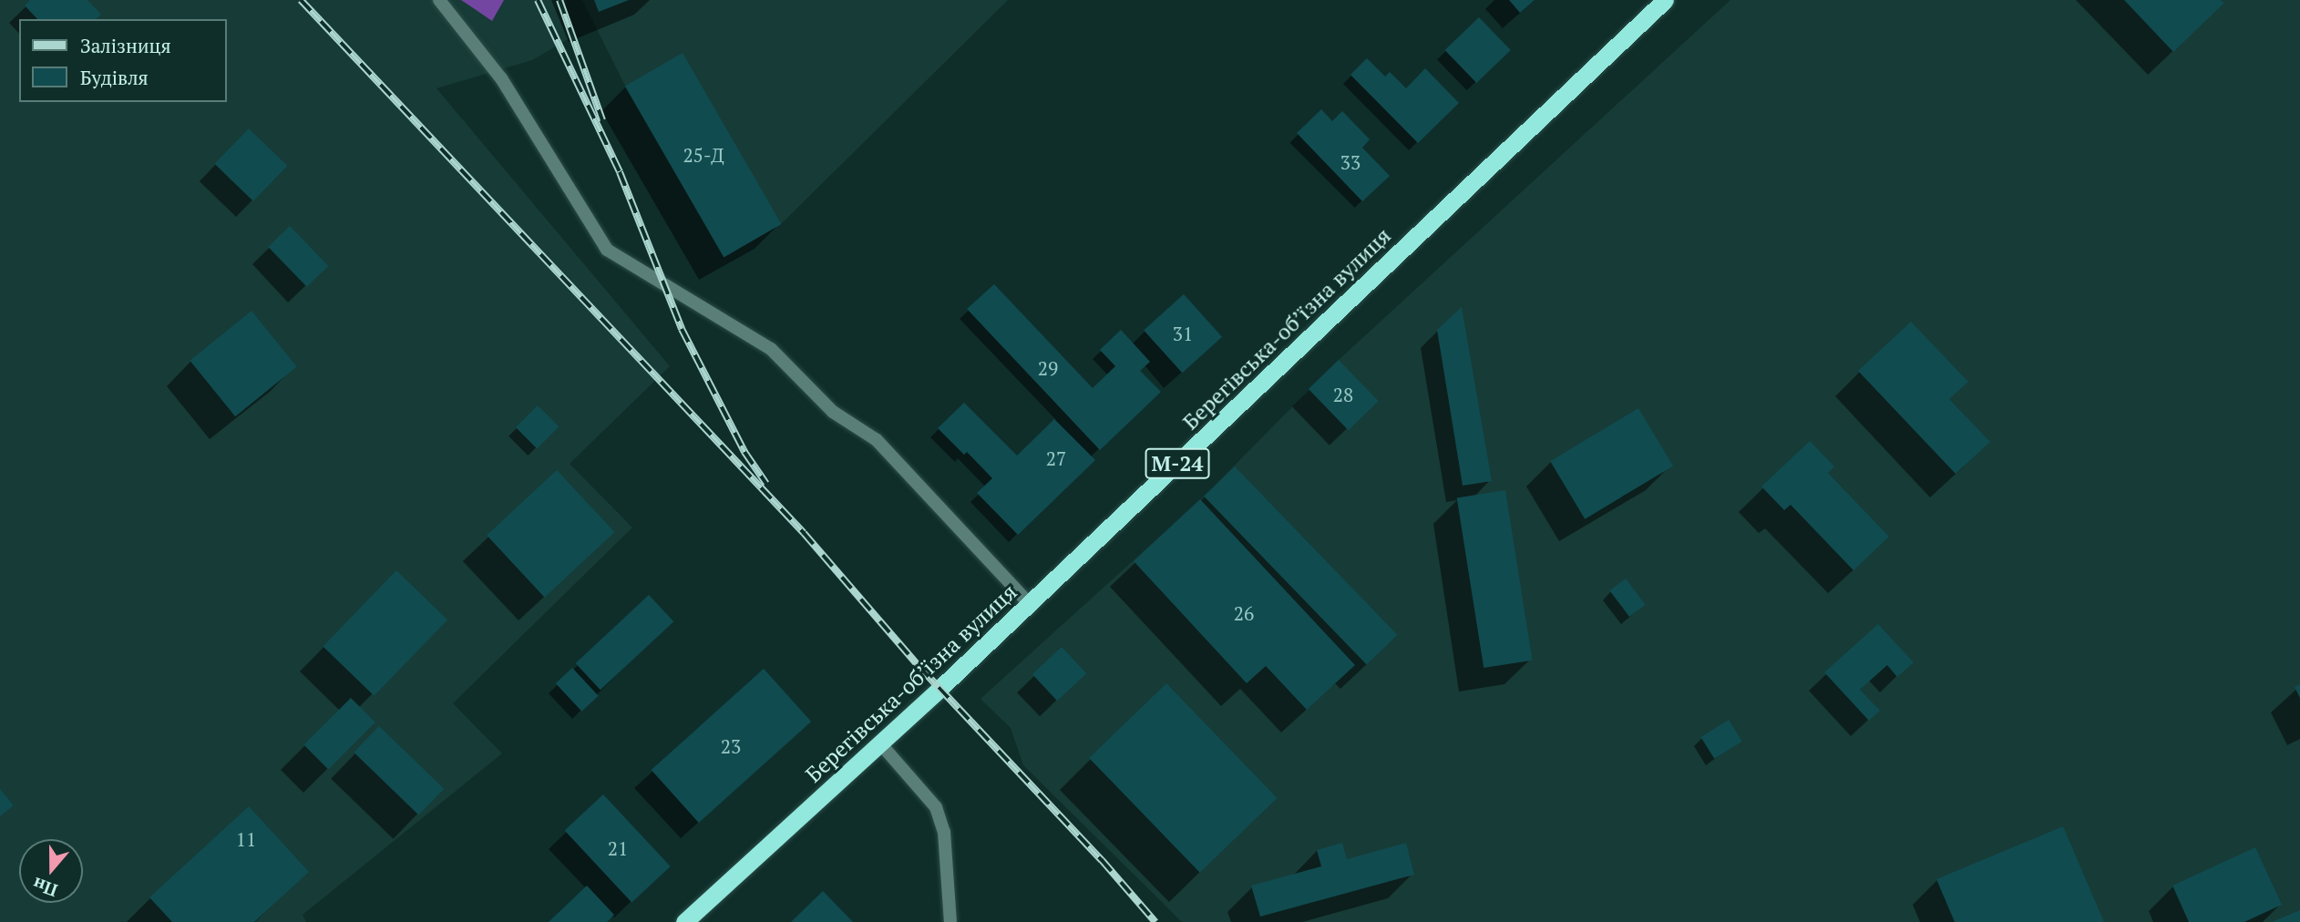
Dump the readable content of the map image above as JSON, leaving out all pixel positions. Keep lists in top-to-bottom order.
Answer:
{
  "streets": {
    "highway": ["Берегівська-обʼїзна вулиця", "М-24"]
  },
  "house_numbers": [
    "25-Д",
    "33",
    "31",
    "29",
    "28",
    "27",
    "26",
    "23",
    "11",
    "21"
  ],
  "legend": ["Залізниця", "Будівля"],
  "north": "bottom"
}
